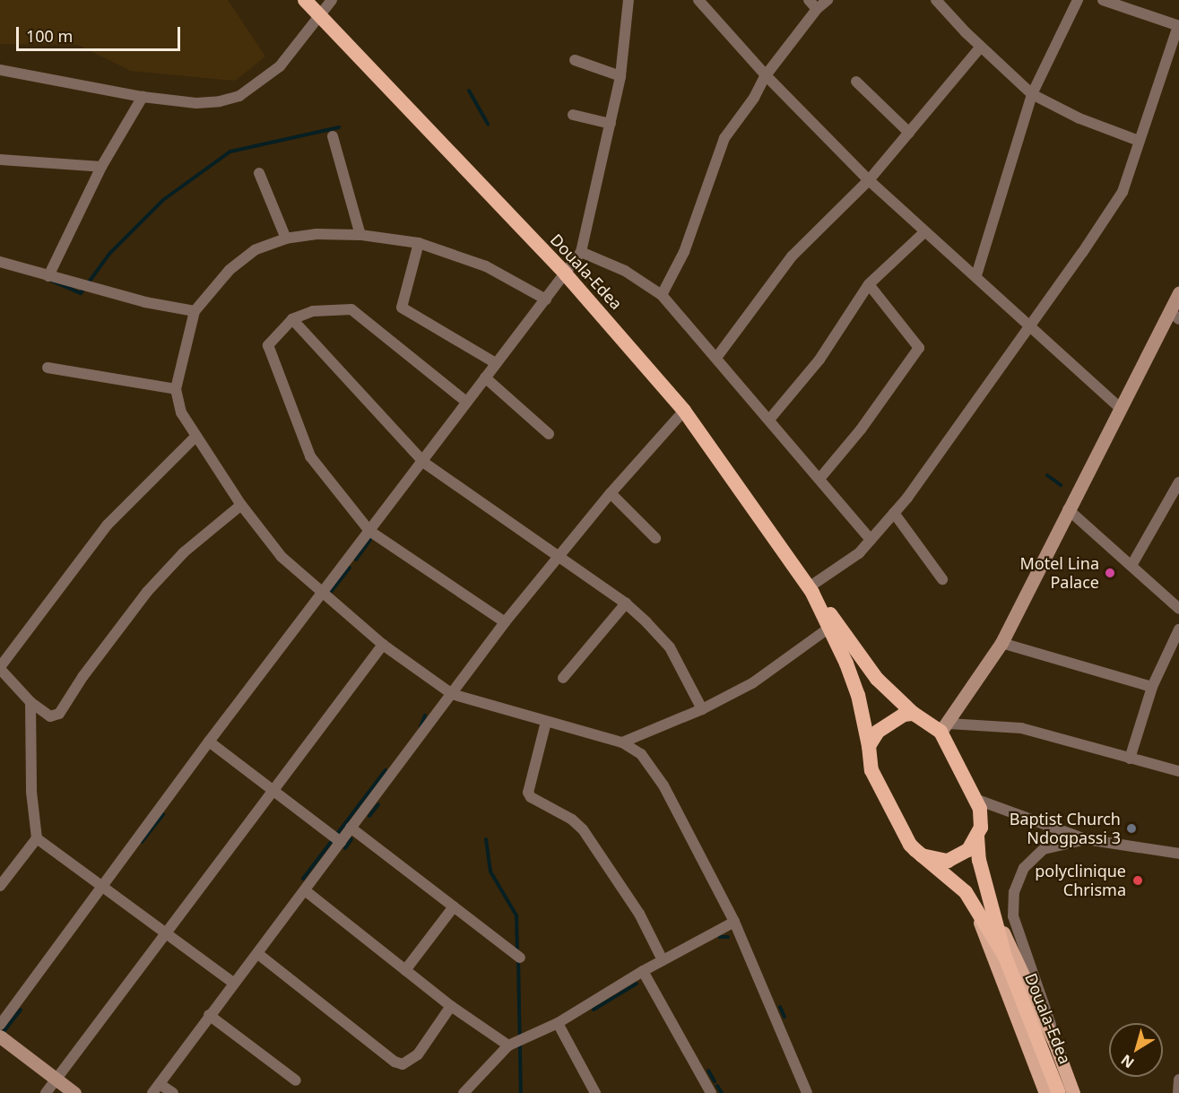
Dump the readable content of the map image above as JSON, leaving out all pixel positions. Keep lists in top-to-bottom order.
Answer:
{
  "streets": {
    "highway": ["Douala-Edea"]
  },
  "places": ["Motel Lina Palace", "Baptist Church Ndogpassi 3", "polyclinique Chrisma"],
  "scale_bar": "100 m",
  "north": "bottom left"
}
